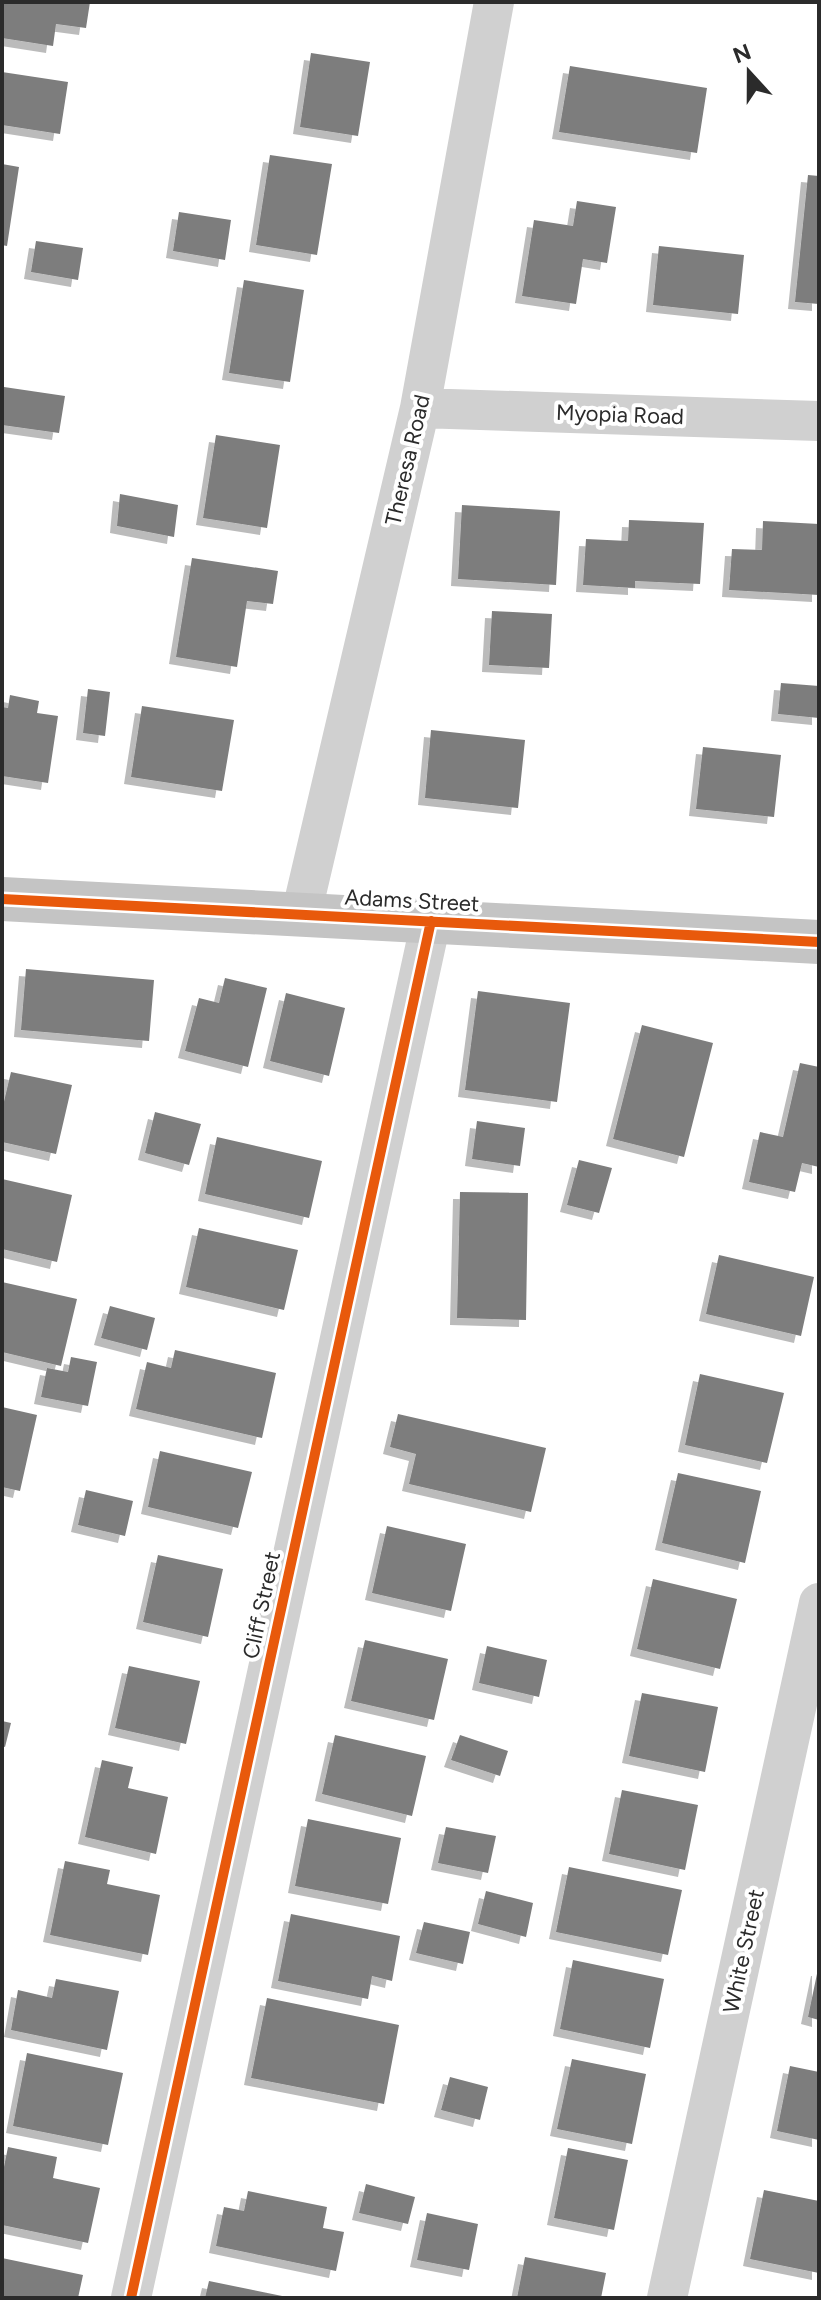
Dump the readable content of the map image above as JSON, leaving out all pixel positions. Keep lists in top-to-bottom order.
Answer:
{
  "streets": {
    "main road": ["Adams Street"],
    "street": [
      "Myopia Road",
      "Theresa Road",
      "Cliff Street",
      "White Street"
    ]
  },
  "crossings": [
    ["Myopia Road", "Theresa Road"],
    ["Theresa Road", "Adams Street"],
    ["Adams Street", "Cliff Street"]
  ],
  "north": "top"
}
